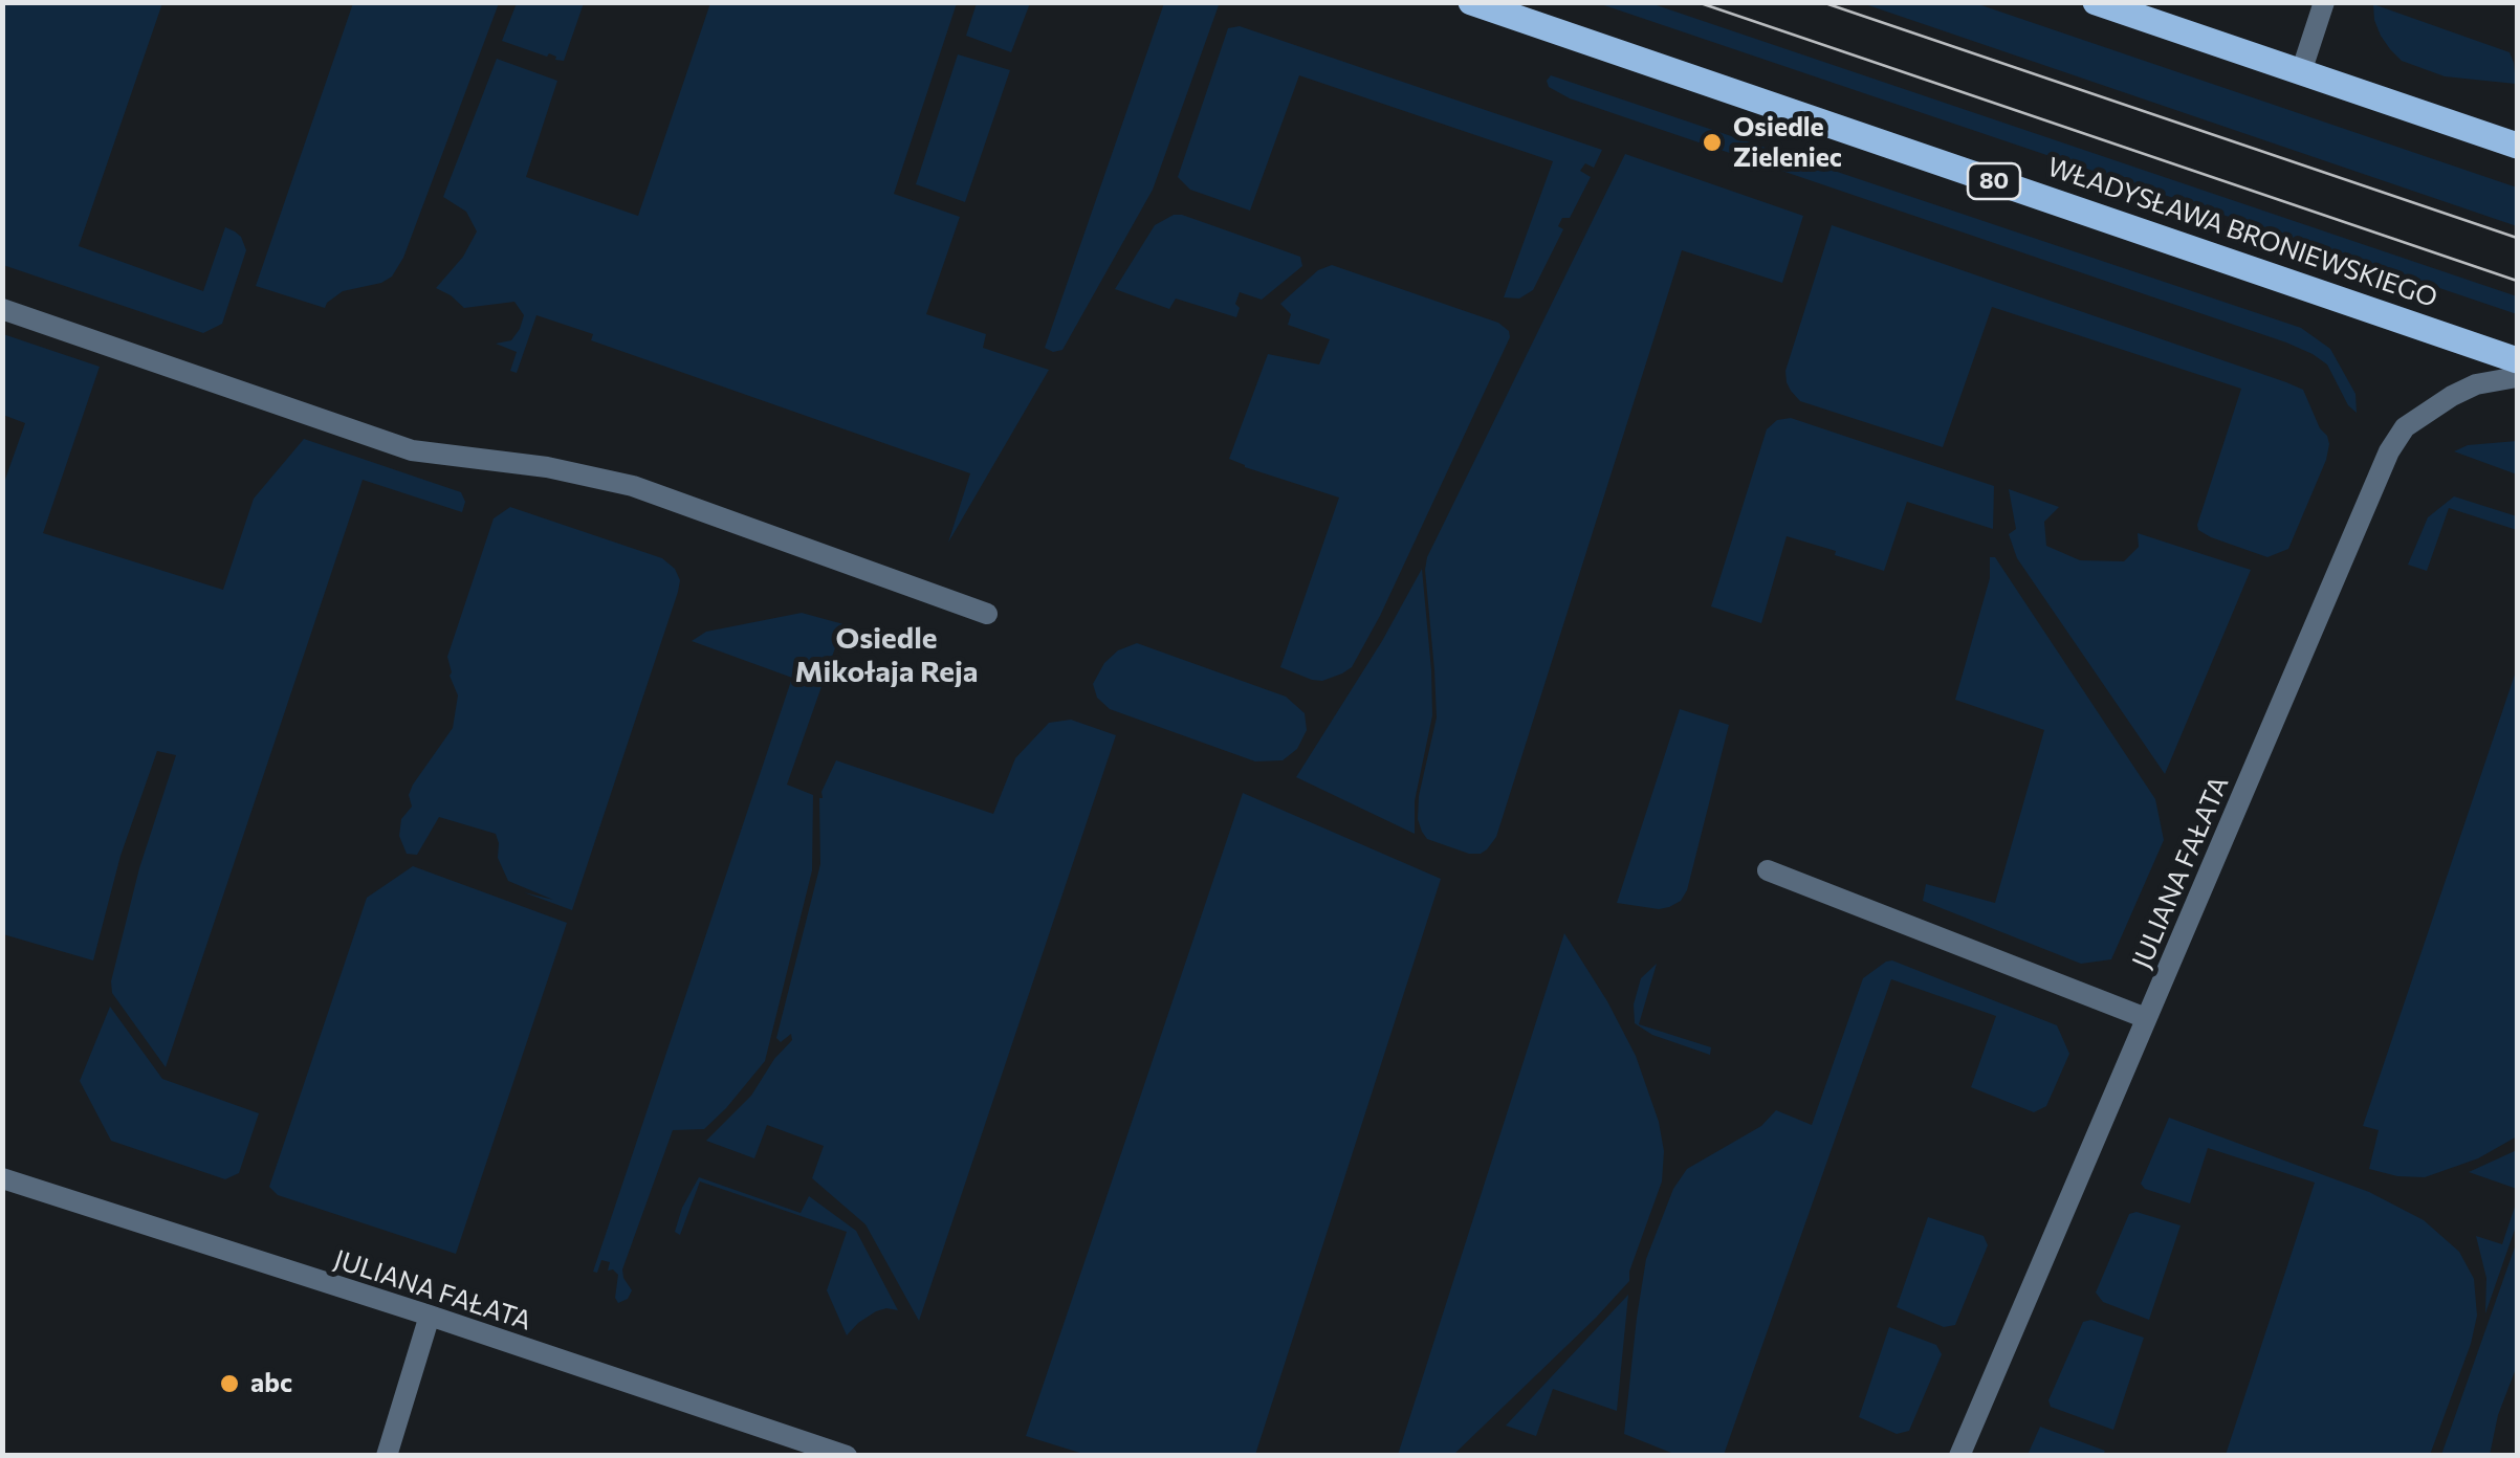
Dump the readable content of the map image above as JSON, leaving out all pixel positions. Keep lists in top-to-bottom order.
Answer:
{
  "streets": {
    "main road": ["80", "WŁADYSŁAWA BRONIEWSKIEGO"],
    "street": ["JULIANA FAŁATA"]
  },
  "districts": ["Osiedle Mikołaja Reja"],
  "places": ["Osiedle Zieleniec", "abc"]
}
